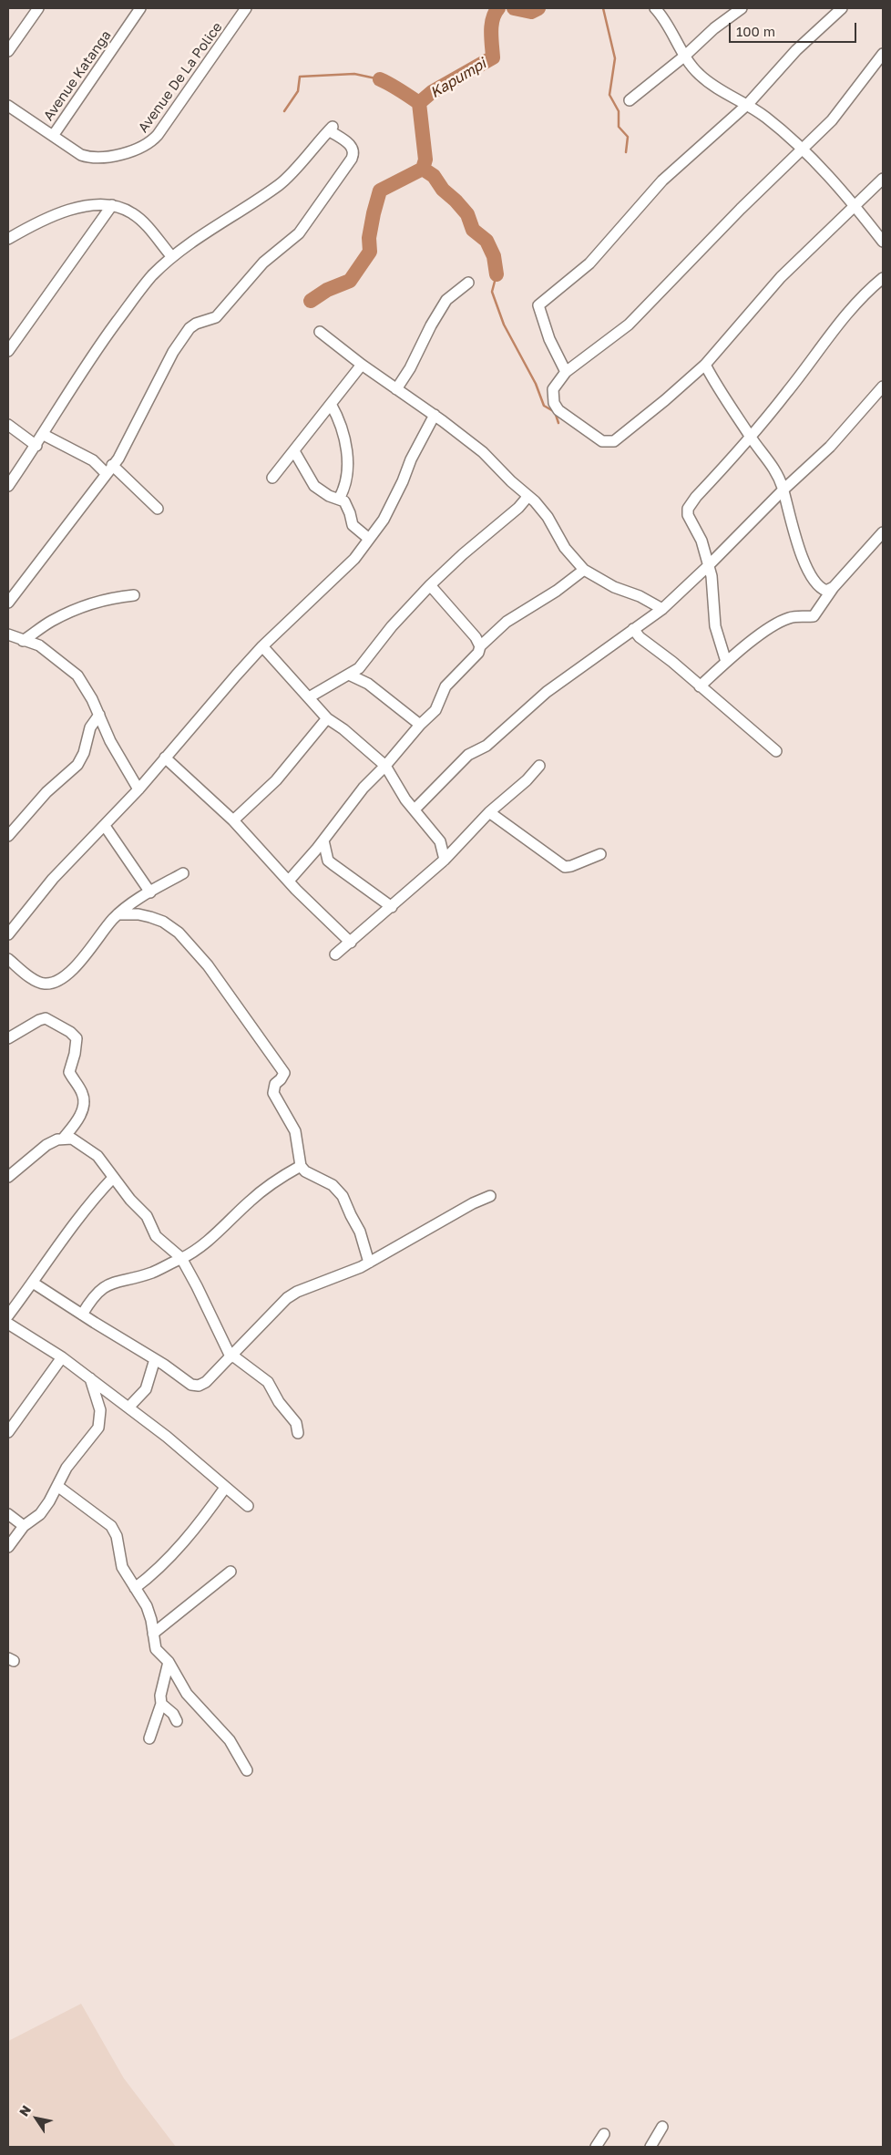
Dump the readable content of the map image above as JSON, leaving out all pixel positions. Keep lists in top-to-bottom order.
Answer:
{
  "streets": {
    "street": ["Avenue Katanga", "Avenue De La Police"]
  },
  "crossings": [
    ["Avenue Katanga", "Avenue De La Police"]
  ],
  "water": ["Kapumpi"],
  "scale_bar": "100 m",
  "north": "top left"
}
